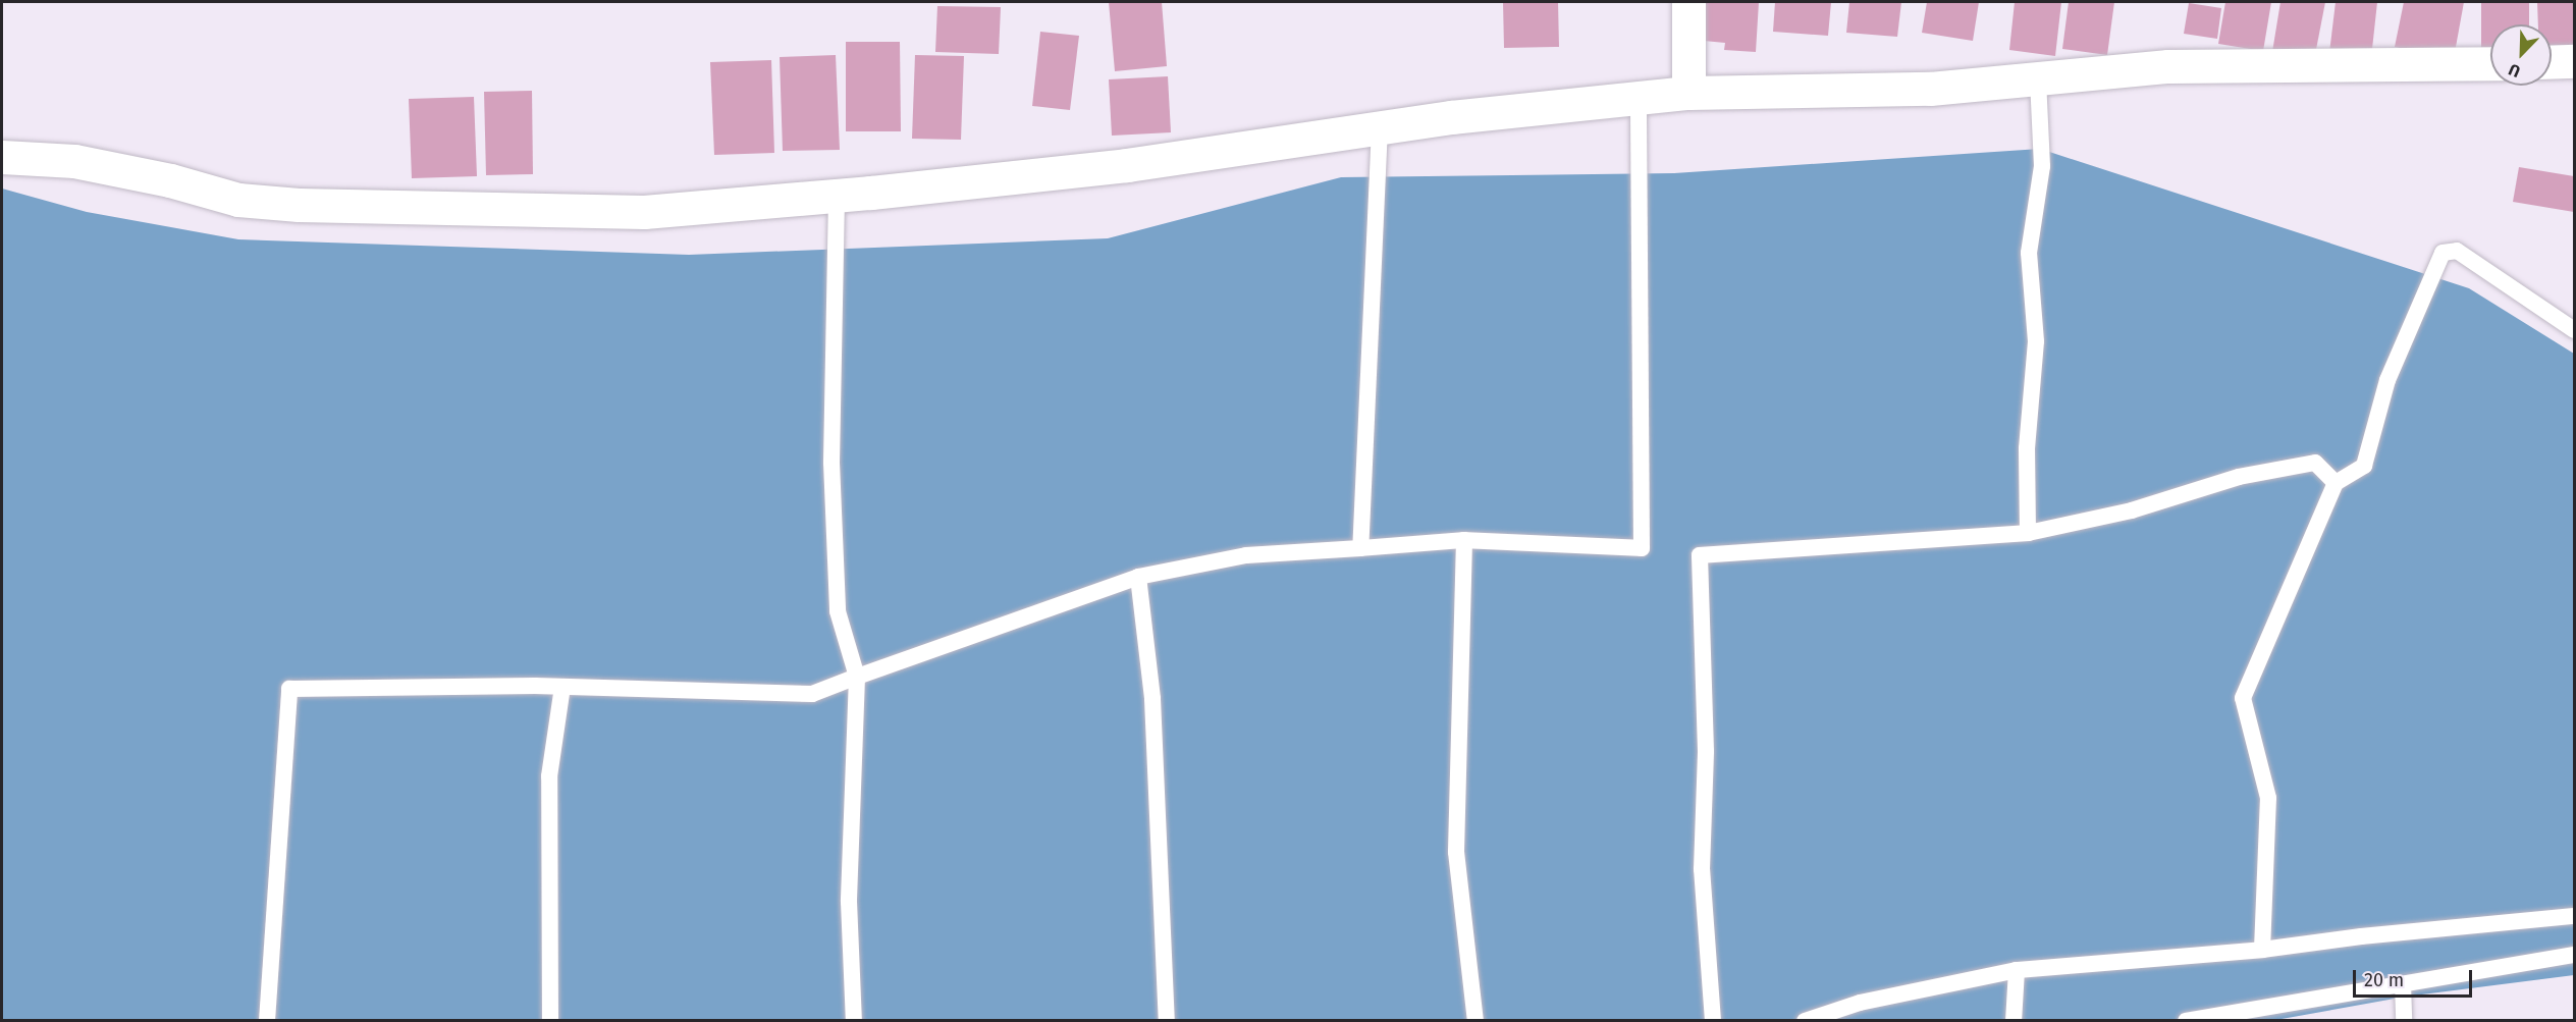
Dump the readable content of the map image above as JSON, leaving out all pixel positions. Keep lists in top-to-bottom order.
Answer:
{
  "scale_bar": "20 m",
  "north": "bottom left"
}
